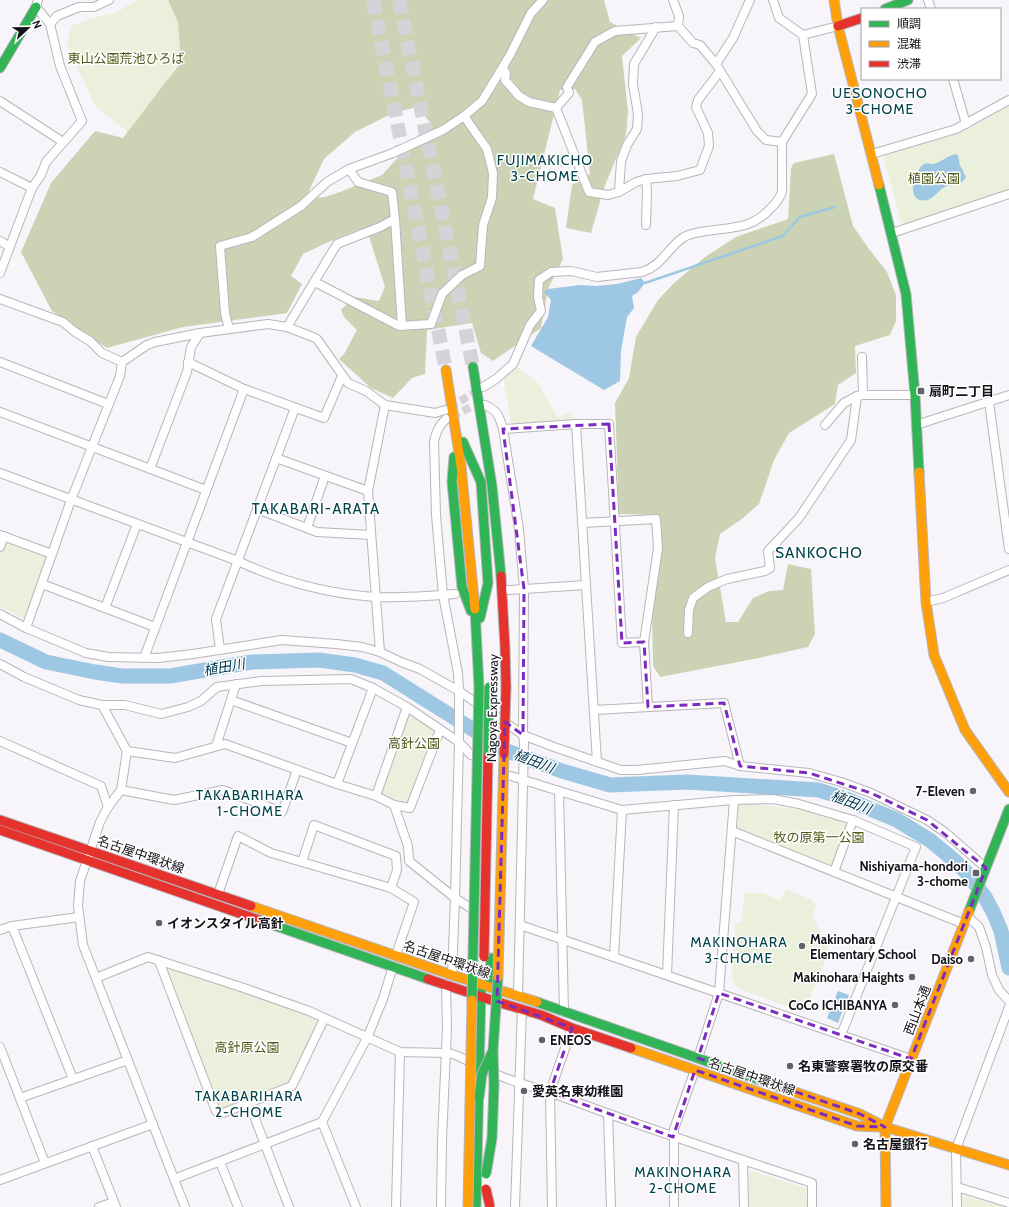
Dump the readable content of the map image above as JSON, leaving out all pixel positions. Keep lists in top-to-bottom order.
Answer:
{
  "streets": {
    "main road": ["Nagoya Expressway", "名古屋中環状線", "西山本通"]
  },
  "crossings": [
    ["名古屋中環状線", "西山本通"]
  ],
  "districts": [
    "UESONOCHO 3-CHOME",
    "FUJIMAKICHO 3-CHOME",
    "TAKABARI-ARATA",
    "SANKOCHO",
    "TAKABARIHARA 1-CHOME",
    "MAKINOHARA 3-CHOME",
    "TAKABARIHARA 2-CHOME",
    "MAKINOHARA 2-CHOME"
  ],
  "water": ["植田川"],
  "parks": [
    "東山公園荒池ひろば",
    "植園公園",
    "高針公園",
    "牧の原第一公園",
    "高針原公園"
  ],
  "places": {
    "transit": ["扇町二丁目", "Nishiyama-hondori 3-chome"],
    "other": [
      "7-Eleven",
      "イオンスタイル高針",
      "Makinohara Elementary School",
      "Daiso",
      "Makinohara Haights",
      "CoCo ICHIBANYA",
      "ENEOS",
      "名東警察署牧の原交番",
      "愛英名東幼稚園",
      "名古屋銀行"
    ]
  },
  "legend": ["順調", "混雑", "渋滞"],
  "north": "right"
}
